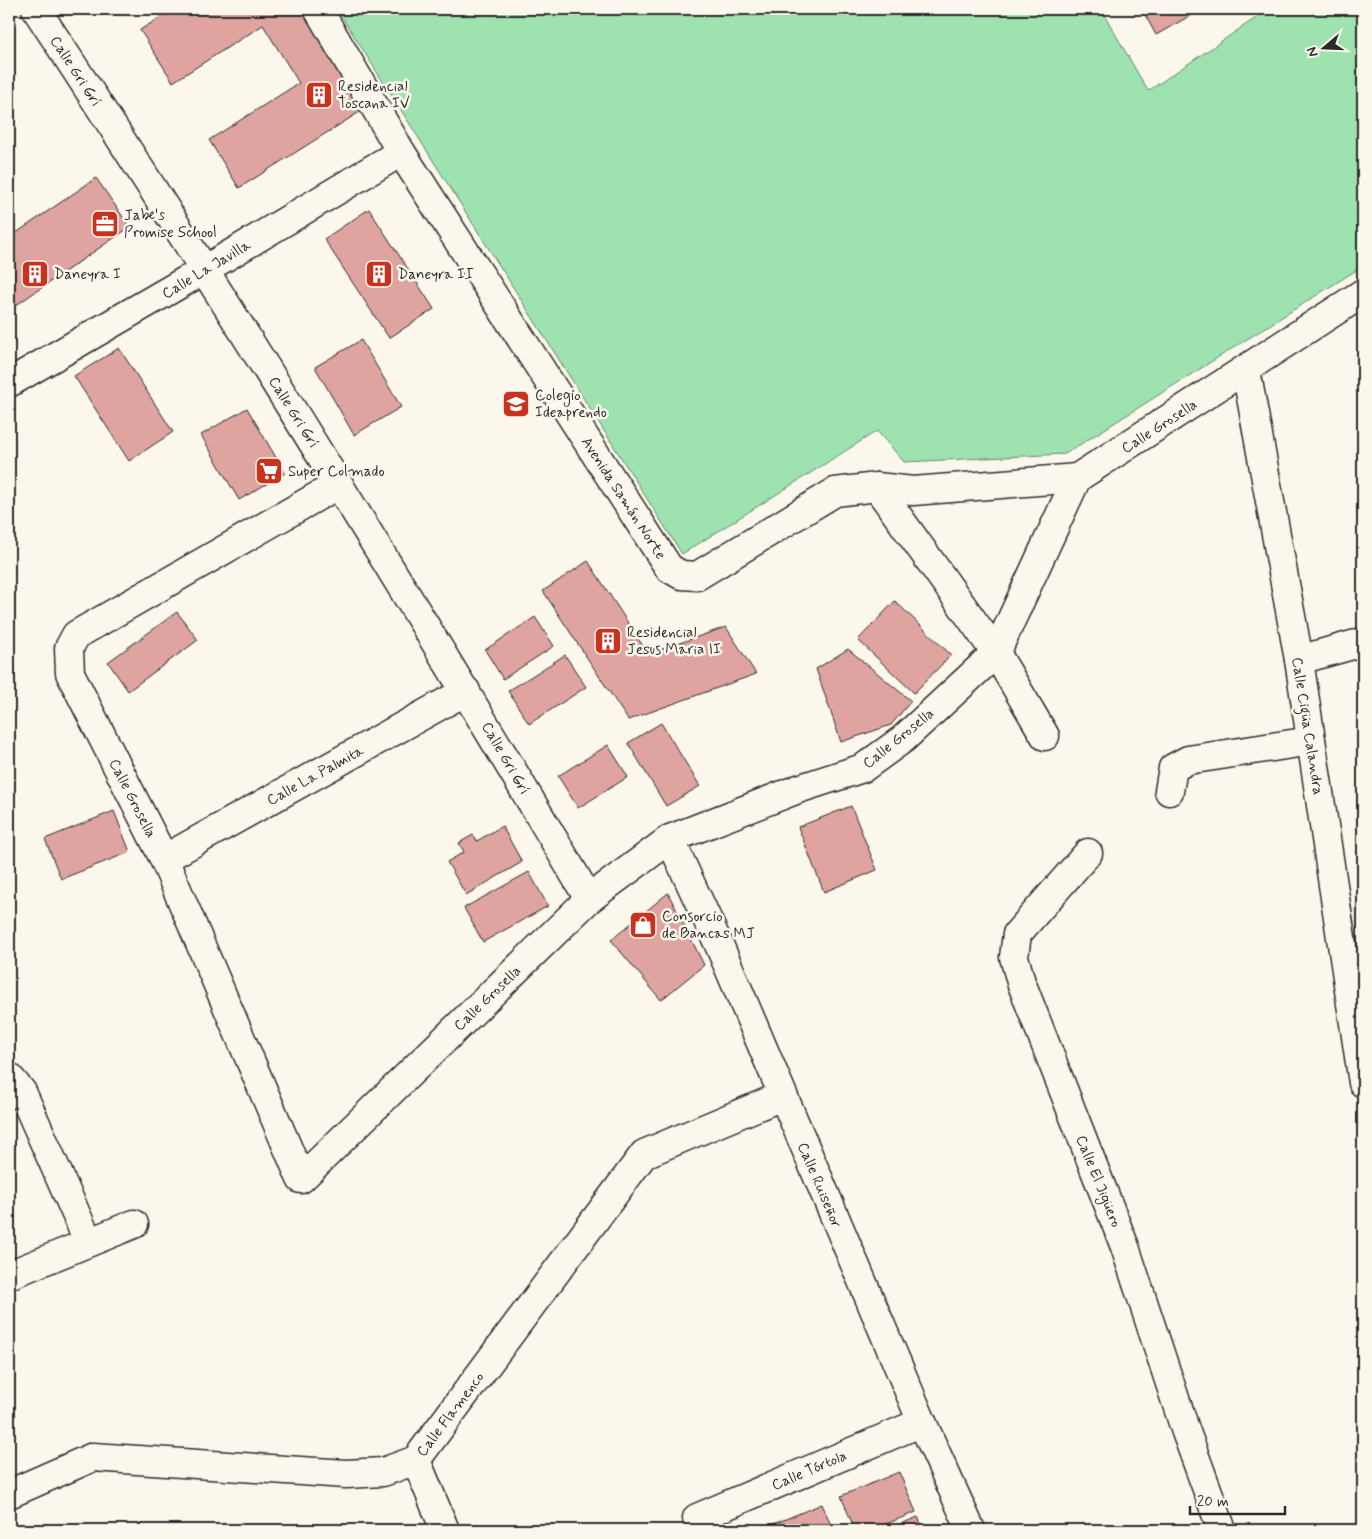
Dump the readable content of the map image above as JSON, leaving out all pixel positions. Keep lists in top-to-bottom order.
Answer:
{
  "streets": {
    "street": [
      "Calle Gri Grí",
      "Calle La Javilla",
      "Calle Grosella",
      "Avenida Samán Norte",
      "Calle Cigüa Calandra",
      "Calle La Palmita",
      "Calle El Jigüero",
      "Calle Ruiseñor",
      "Calle Flamenco",
      "Calle Tórtola"
    ]
  },
  "crossings": [
    ["Calle Gri Grí", "Calle La Javilla"],
    ["Calle Gri Grí", "Calle Grosella"],
    ["Calle Gri Grí", "Calle La Palmita"],
    ["Calle La Javilla", "Avenida Samán Norte"],
    ["Calle Grosella", "Avenida Samán Norte"],
    ["Calle Grosella", "Calle Cigüa Calandra"],
    ["Calle Grosella", "Calle La Palmita"],
    ["Calle Grosella", "Calle Ruiseñor"],
    ["Calle Ruiseñor", "Calle Flamenco"],
    ["Calle Ruiseñor", "Calle Tórtola"]
  ],
  "places": {
    "building": [
      "Residencial Toscana IV",
      "Daneyra I",
      "Daneyra II",
      "Residencial Jesus Maria II"
    ],
    "office": ["Jabe's Promise School"],
    "school or university": ["Colegio Ideaprendo"],
    "supermarket": ["Super Colmado"],
    "shop": ["Consorcio de Bancas MJ"]
  },
  "scale_bar": "20 m",
  "north": "left"
}
